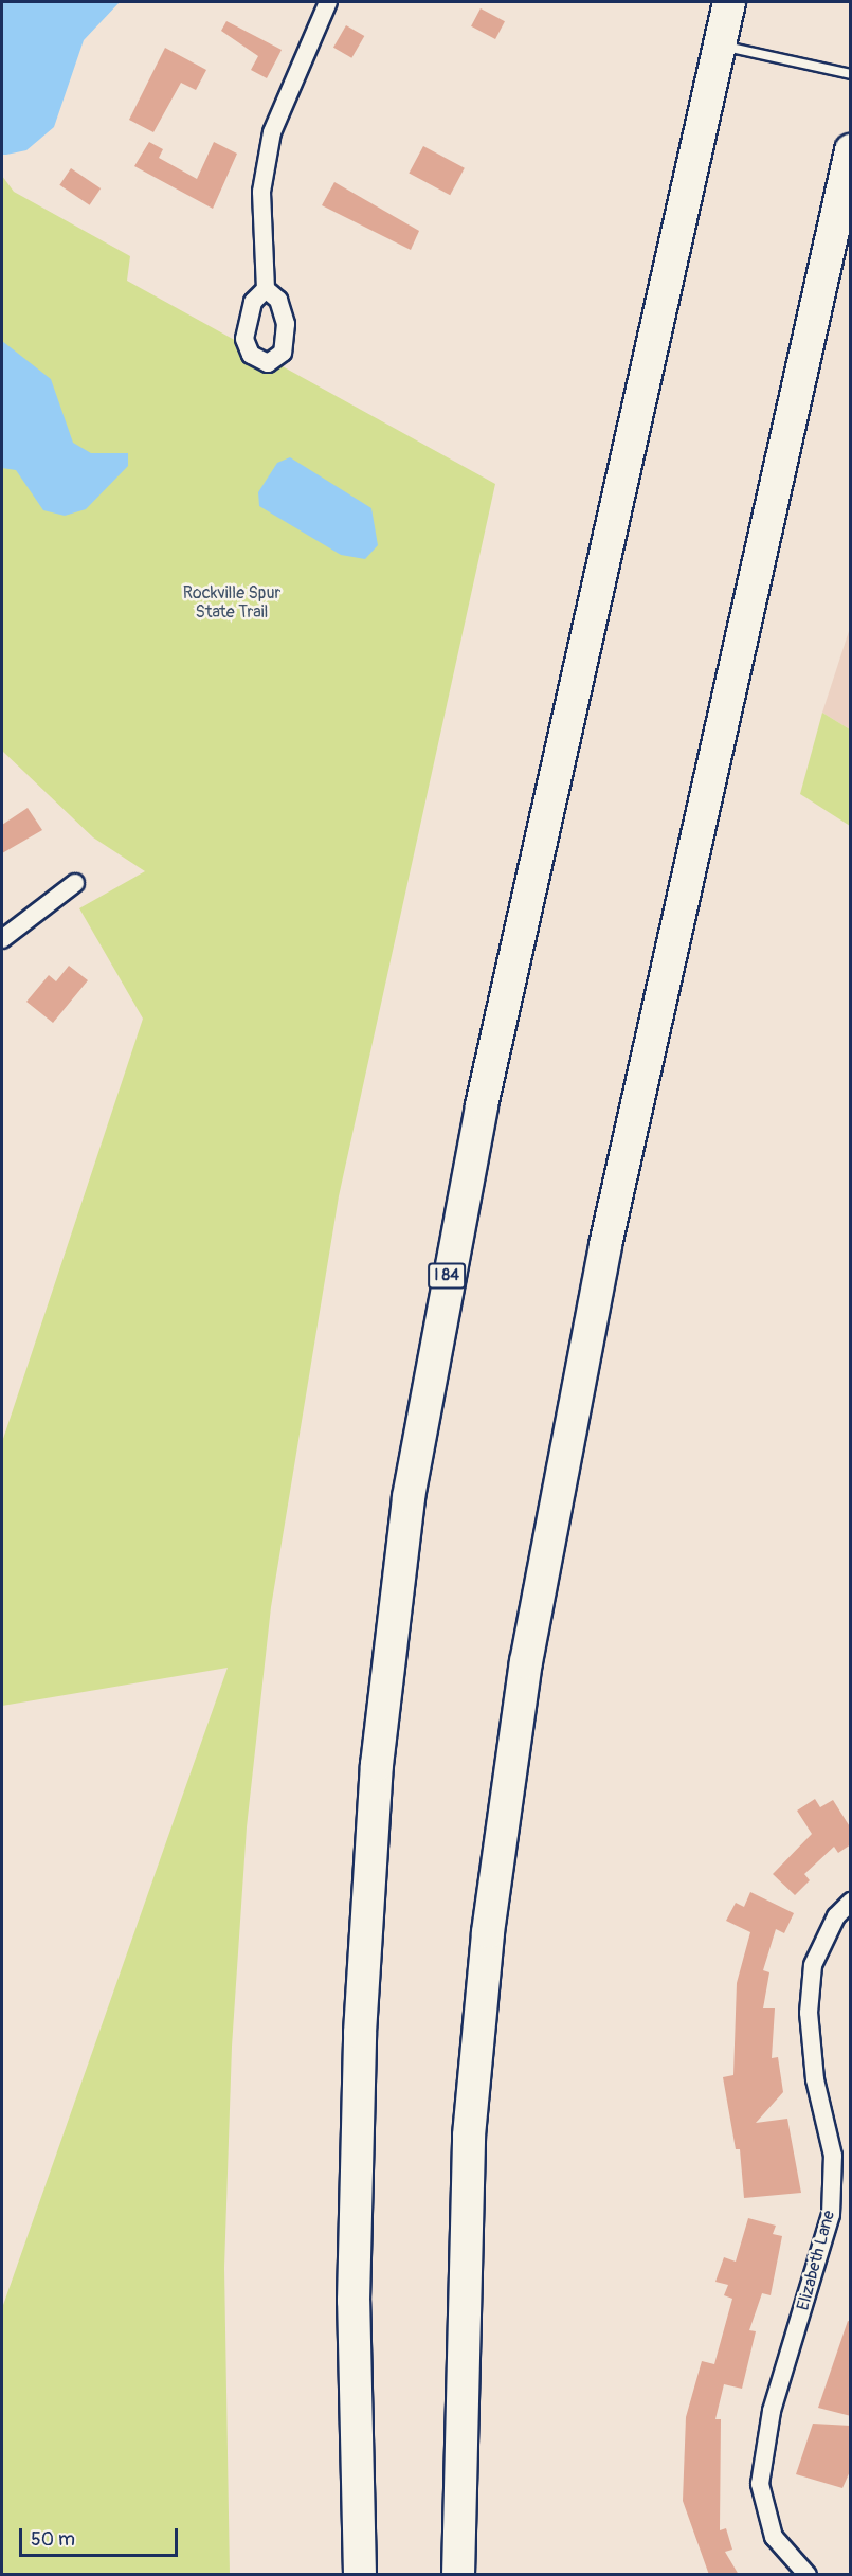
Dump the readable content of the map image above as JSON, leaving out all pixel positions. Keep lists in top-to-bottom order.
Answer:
{
  "streets": {
    "highway": ["I 84"],
    "street": ["Elizabeth Lane"]
  },
  "parks": ["Rockville Spur State Trail"],
  "scale_bar": "50 m"
}
